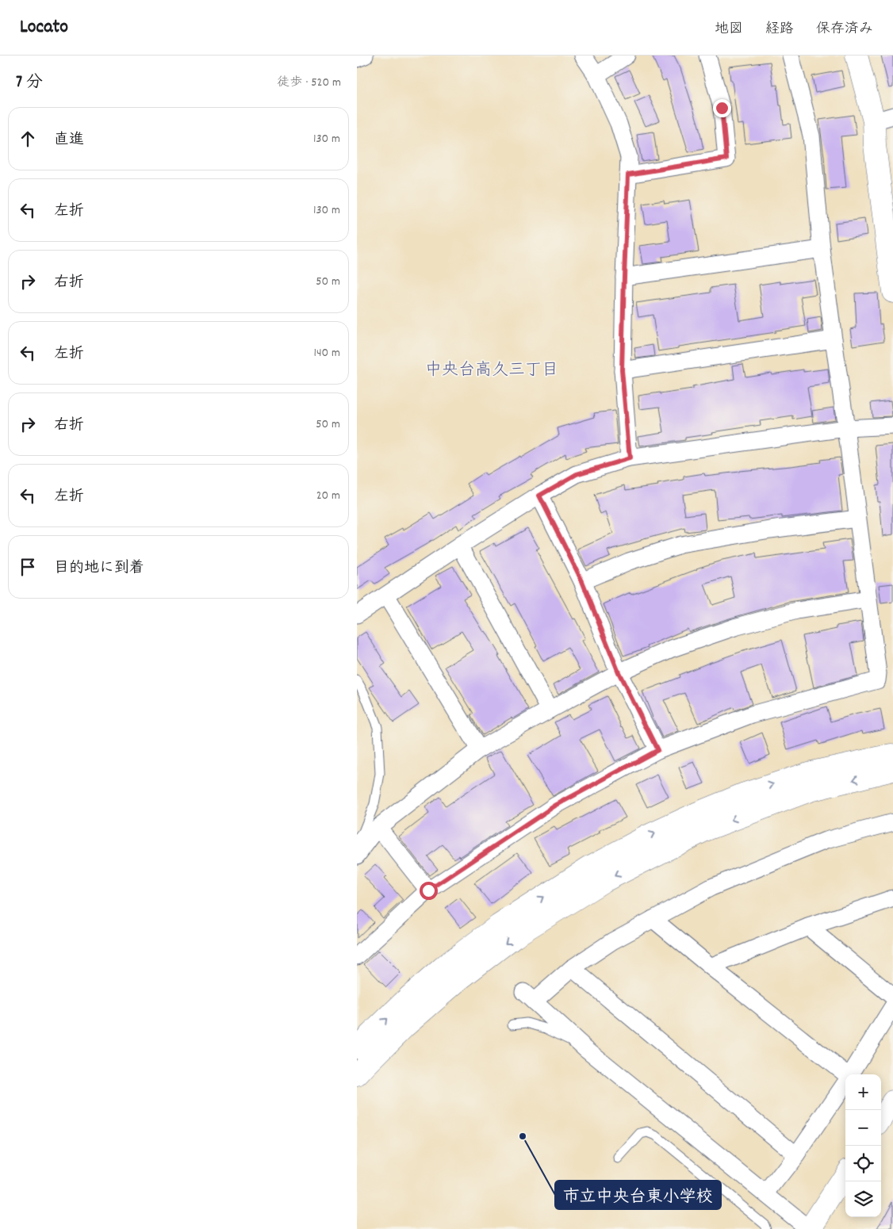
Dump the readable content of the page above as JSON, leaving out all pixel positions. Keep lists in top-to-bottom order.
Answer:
{
  "districts": ["中央台高久三丁目"],
  "places": ["市立中央台東小学校"],
  "page": {
    "header": "Locato",
    "nav": ["地図", "経路", "保存済み"],
    "heading": ["7 分", "徒歩 · 520 m"],
    "list": [
      ["直進", "130 m"],
      ["左折", "130 m"],
      ["右折", "50 m"],
      ["左折", "140 m"],
      ["右折", "50 m"],
      ["左折", "20 m"],
      "目的地に到着"
    ],
    "map_buttons": ["+", "−"]
  }
}
